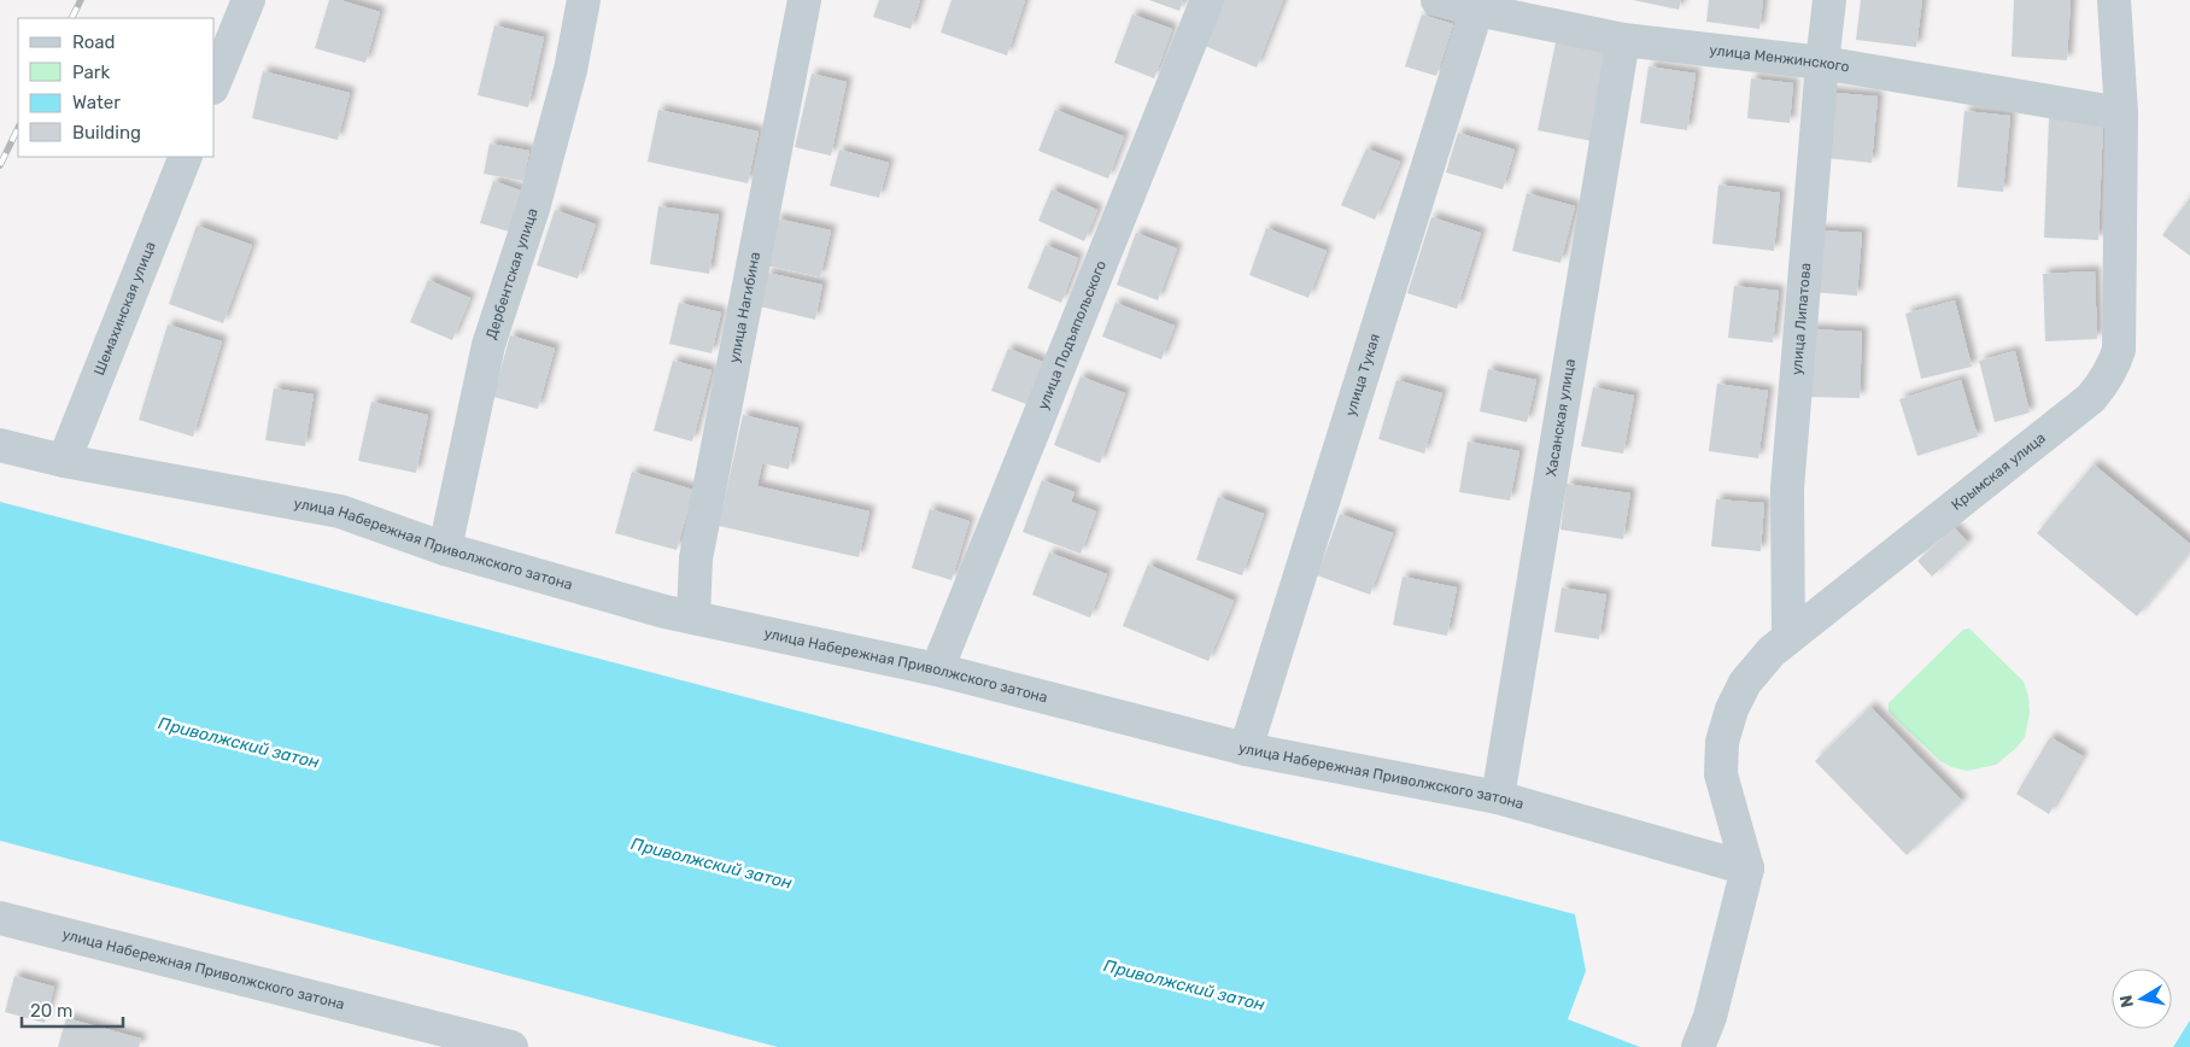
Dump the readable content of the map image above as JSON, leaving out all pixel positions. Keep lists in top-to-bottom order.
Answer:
{
  "streets": {
    "street": [
      "улица Менжинского",
      "Дербентская улица",
      "Шемахинская улица",
      "улица Нагибина",
      "улица Липатова",
      "улица Подъяпольского",
      "улица Тукая",
      "Хасанская улица",
      "Крымская улица",
      "улица Набережная Приволжского затона"
    ]
  },
  "crossings": [
    ["улица Менжинского", "улица Липатова"],
    ["улица Менжинского", "улица Тукая"],
    ["улица Менжинского", "Хасанская улица"],
    ["улица Менжинского", "Крымская улица"],
    ["Дербентская улица", "улица Набережная Приволжского затона"],
    ["Шемахинская улица", "улица Набережная Приволжского затона"],
    ["улица Нагибина", "улица Набережная Приволжского затона"],
    ["улица Липатова", "Крымская улица"],
    ["улица Подъяпольского", "улица Набережная Приволжского затона"],
    ["улица Тукая", "улица Набережная Приволжского затона"],
    ["Хасанская улица", "улица Набережная Приволжского затона"],
    ["Крымская улица", "улица Набережная Приволжского затона"]
  ],
  "water": ["Приволжский затон"],
  "legend": [
    "Road",
    "Park",
    "Water",
    "Building"
  ],
  "scale_bar": "20 m",
  "north": "left"
}
